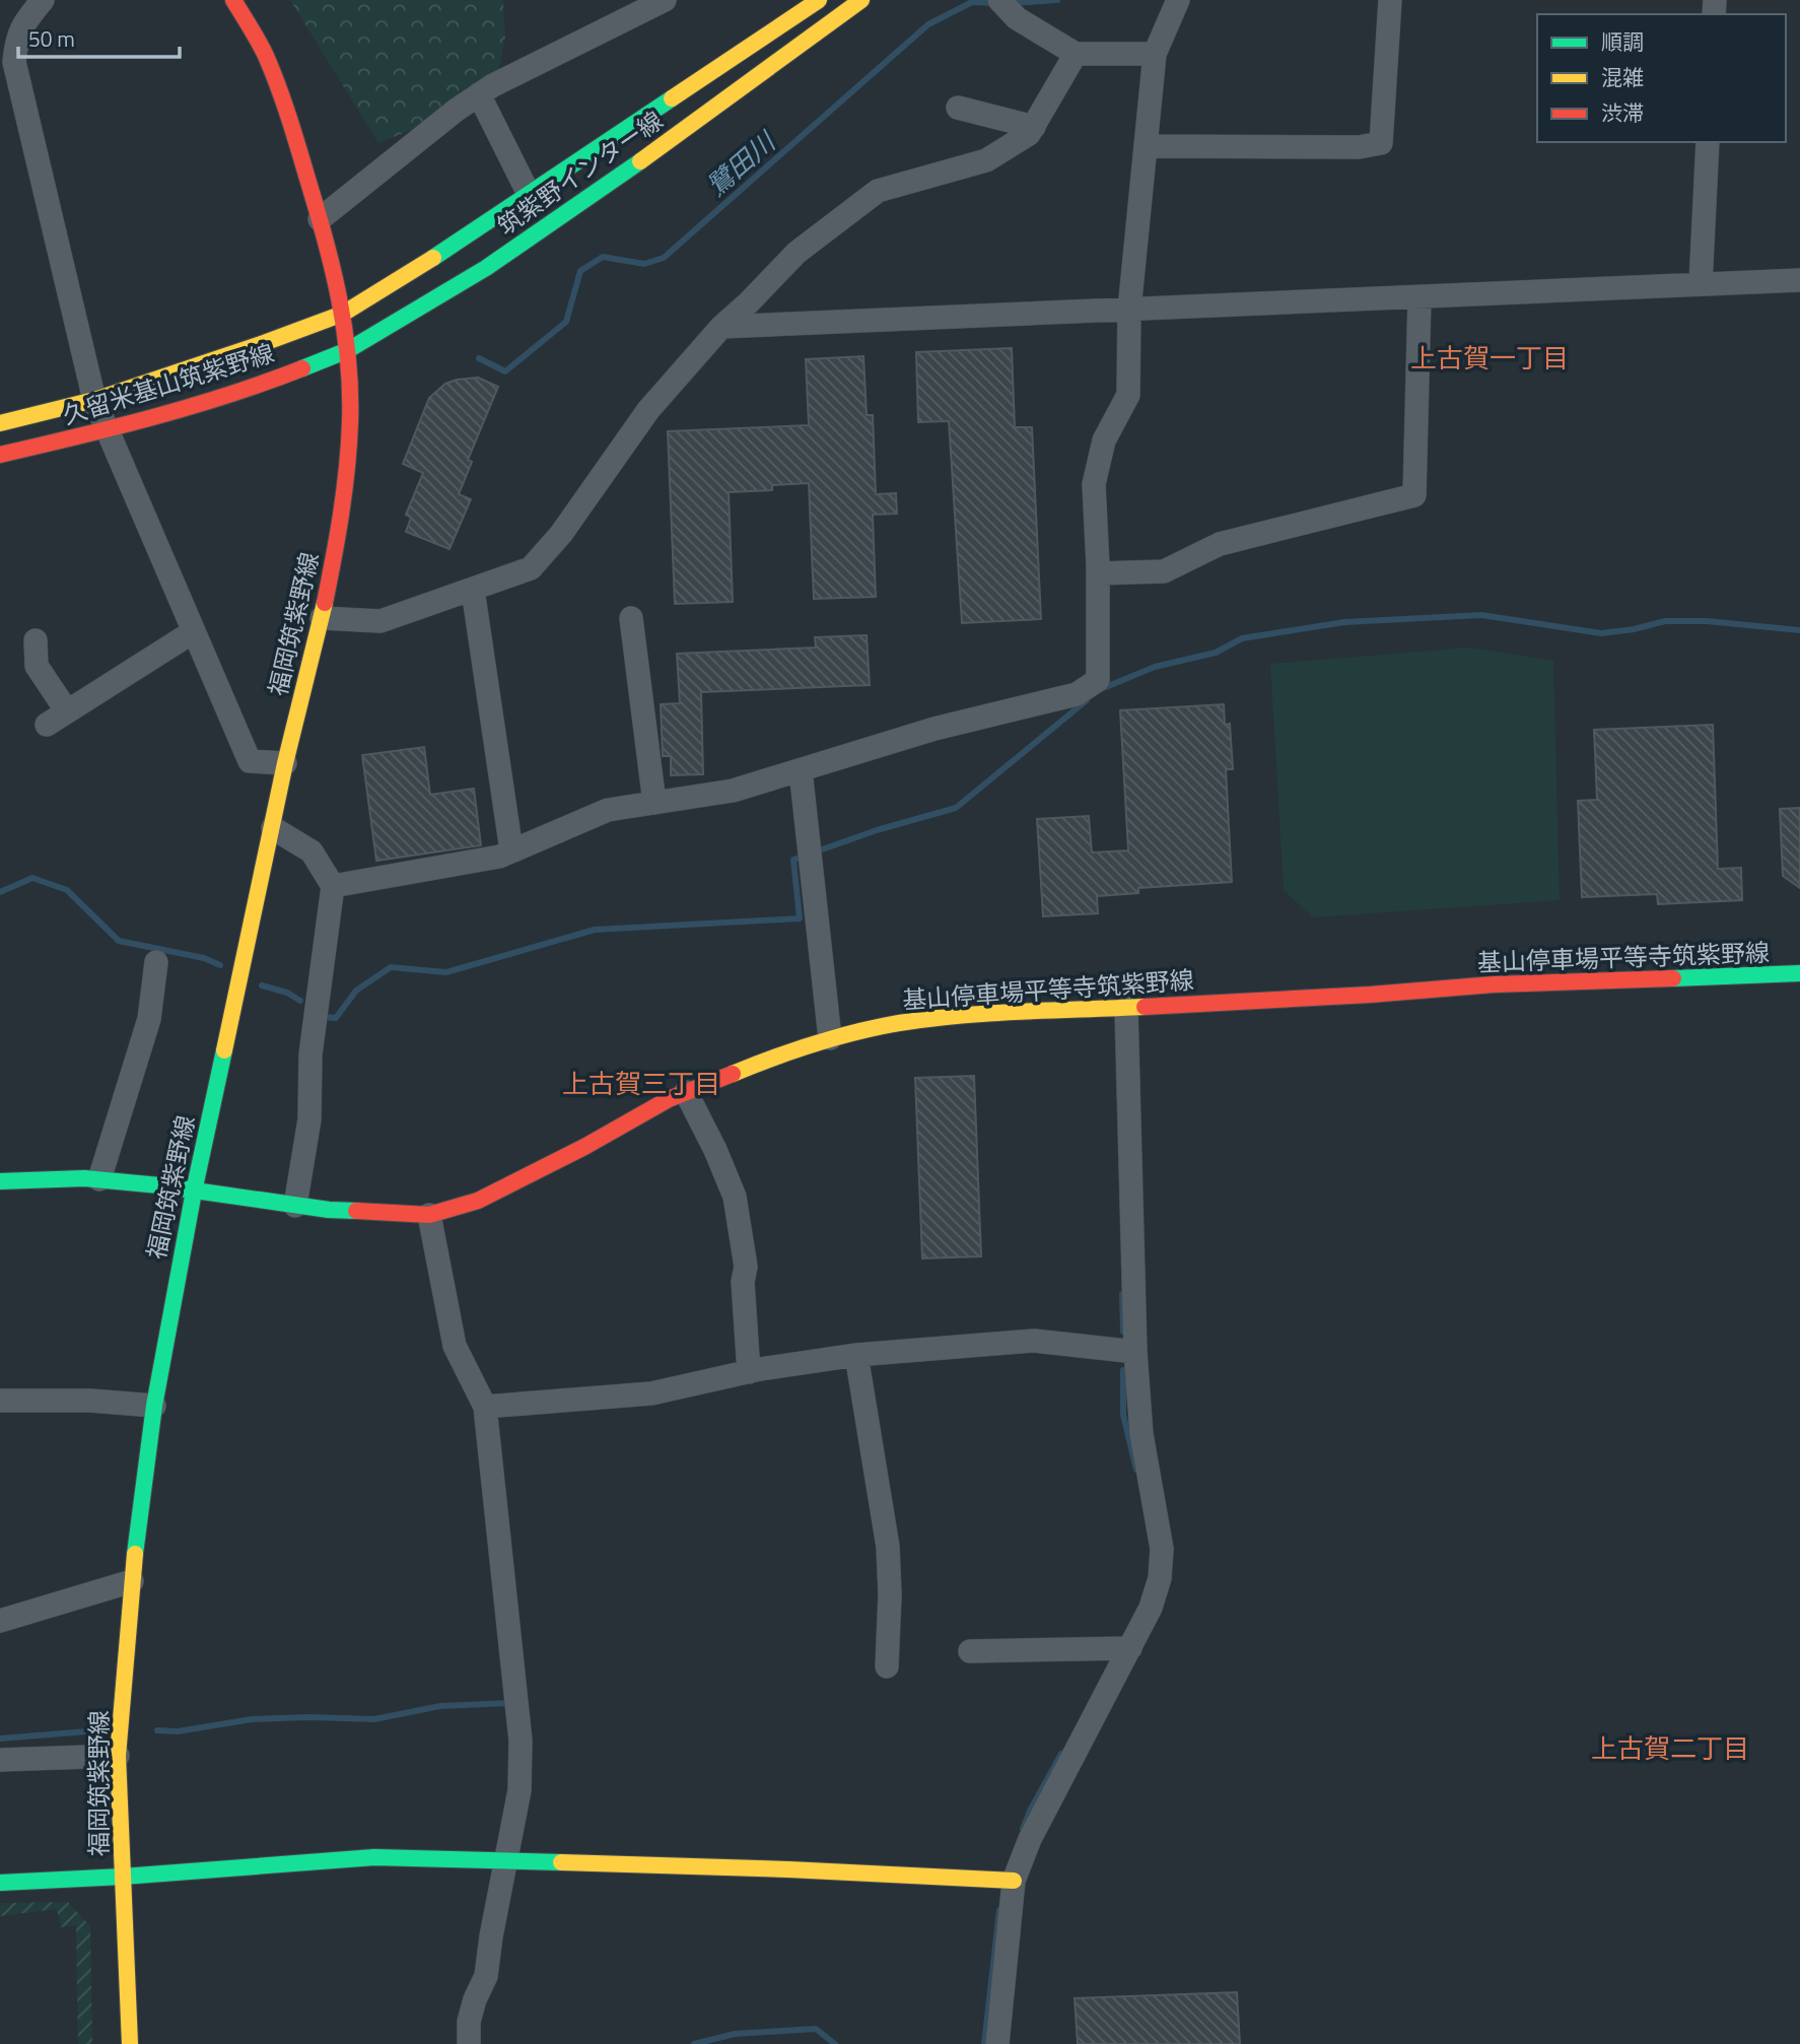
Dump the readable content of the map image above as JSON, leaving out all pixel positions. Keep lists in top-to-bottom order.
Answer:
{
  "streets": {
    "main road": [
      "筑紫野インター線",
      "久留米基山筑紫野線",
      "福岡筑紫野線",
      "基山停車場平等寺筑紫野線"
    ]
  },
  "crossings": [
    ["筑紫野インター線", "久留米基山筑紫野線"],
    ["筑紫野インター線", "福岡筑紫野線"],
    ["久留米基山筑紫野線", "福岡筑紫野線"],
    ["福岡筑紫野線", "基山停車場平等寺筑紫野線"]
  ],
  "districts": ["上古賀一丁目", "上古賀三丁目", "上古賀二丁目"],
  "water": ["鷺田川"],
  "legend": ["順調", "混雑", "渋滞"],
  "scale_bar": "50 m"
}
